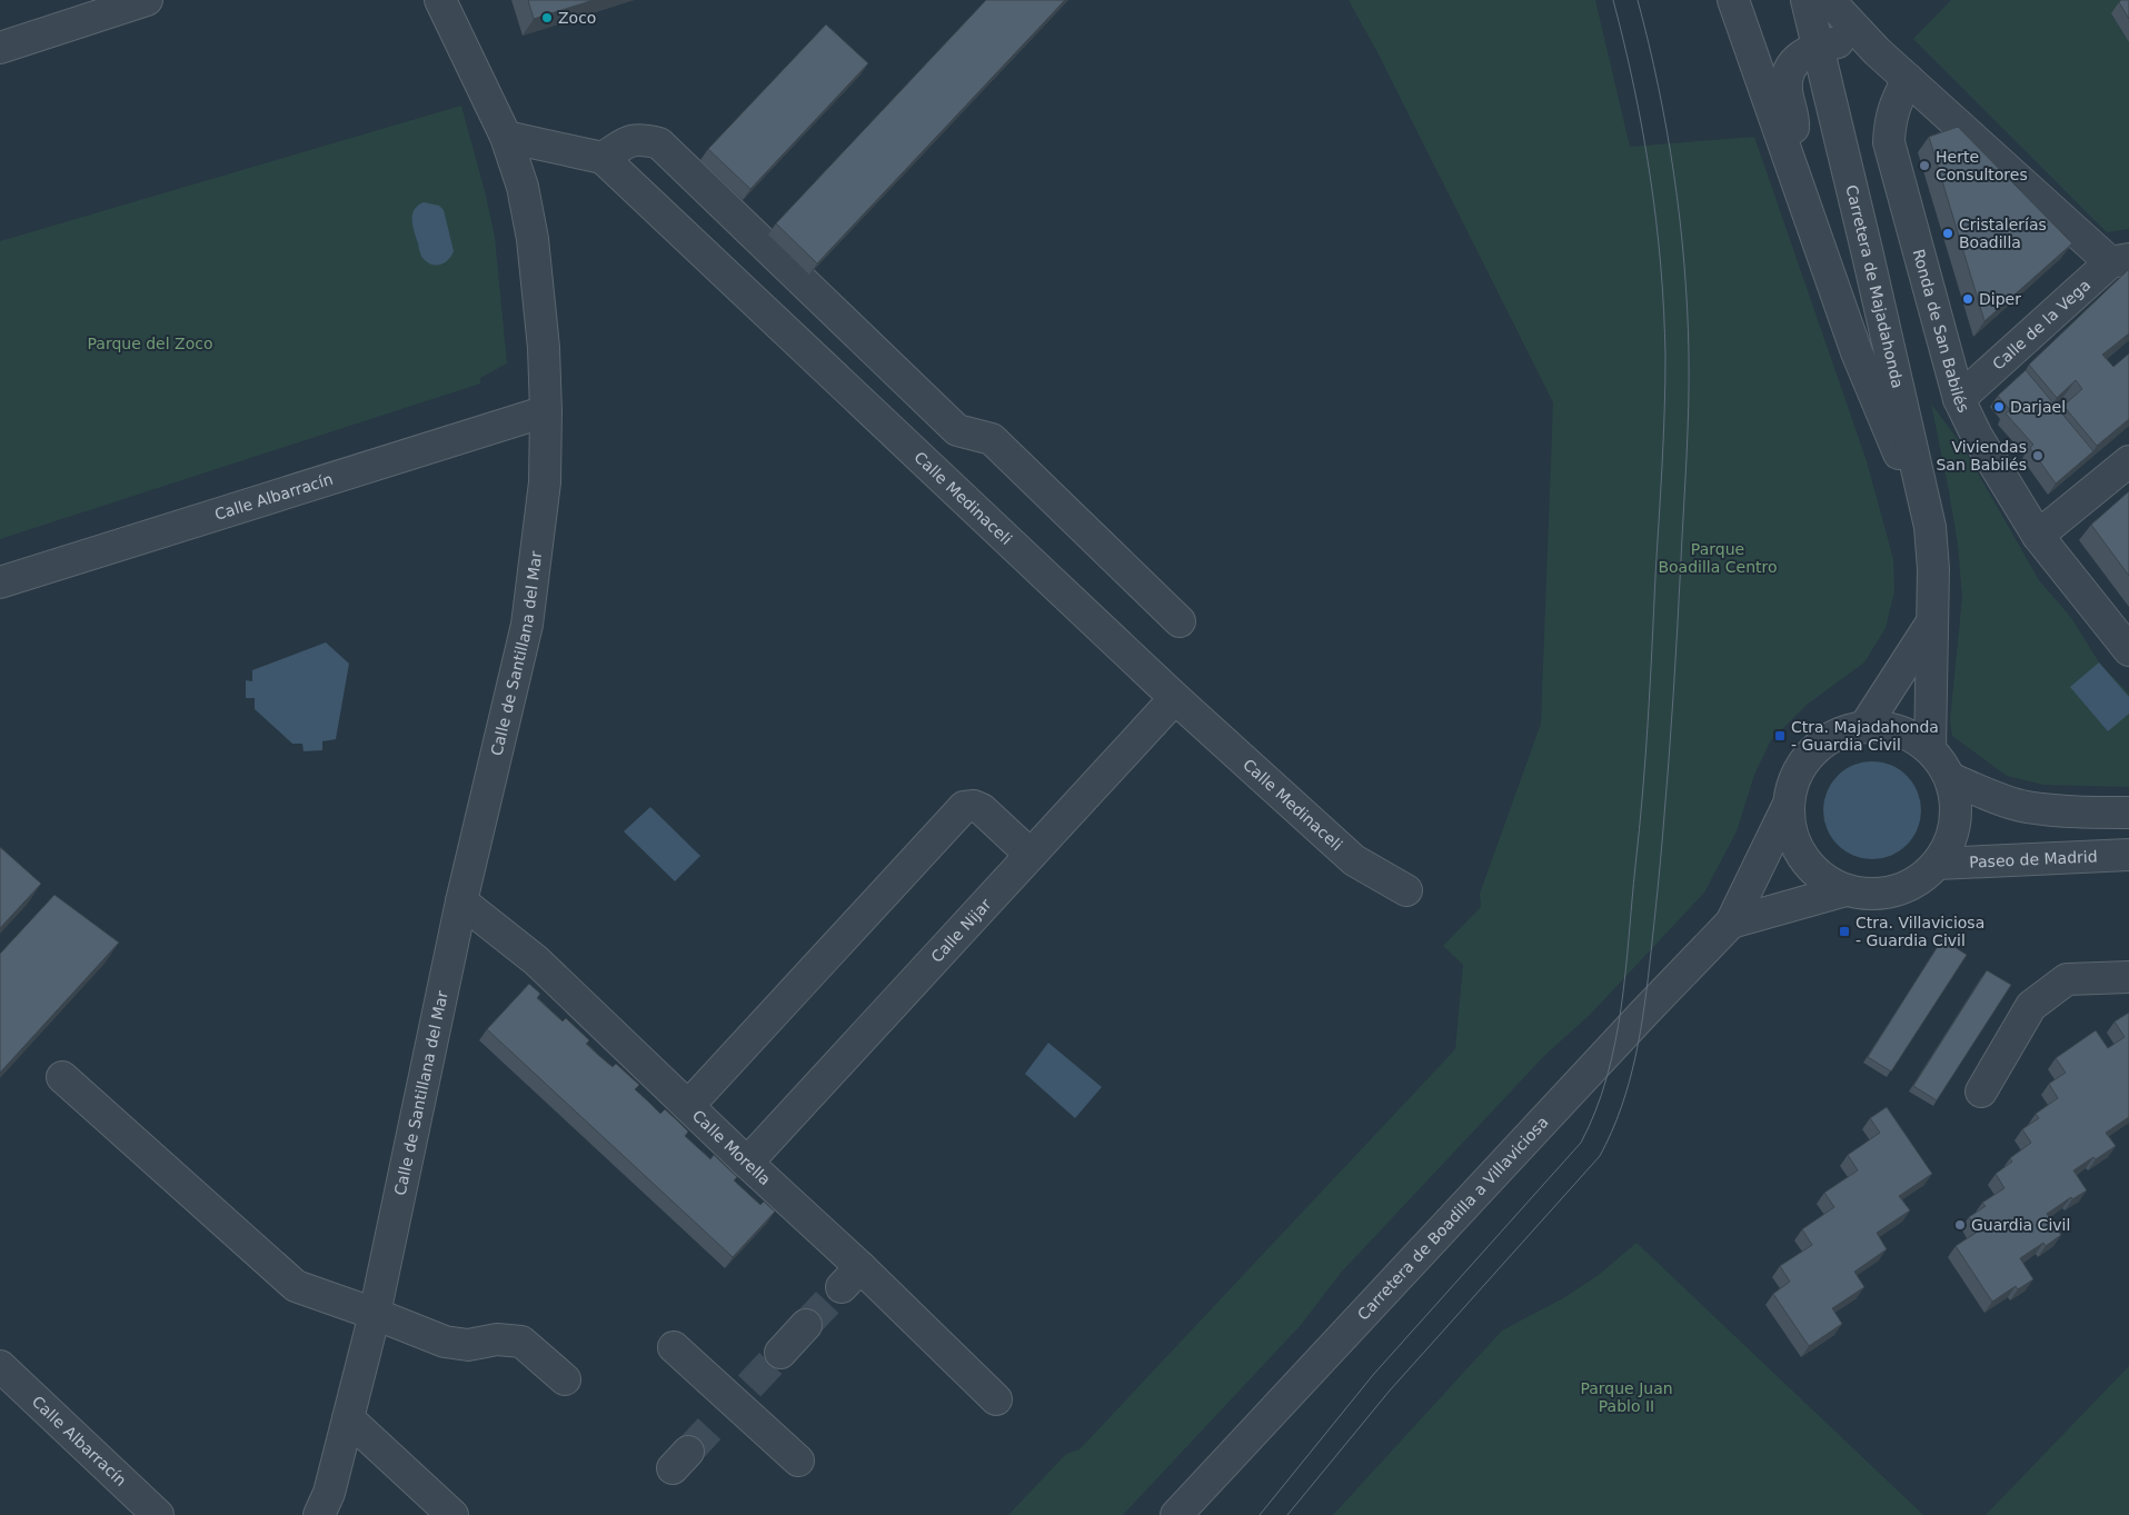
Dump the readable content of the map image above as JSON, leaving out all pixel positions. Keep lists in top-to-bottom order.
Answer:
{
  "streets": {
    "street": [
      "Carretera de Majadahonda",
      "Calle de la Vega",
      "Ronda de San Babilés",
      "Calle Albarracín",
      "Calle Medinaceli",
      "Calle de Santillana del Mar",
      "Paseo de Madrid",
      "Calle Nijar",
      "Calle Morella",
      "Carretera de Boadilla a Villaviciosa"
    ]
  },
  "crossings": [
    ["Carretera de Majadahonda", "Paseo de Madrid"],
    ["Carretera de Majadahonda", "Carretera de Boadilla a Villaviciosa"],
    ["Calle de la Vega", "Ronda de San Babilés"],
    ["Calle Albarracín", "Calle de Santillana del Mar"],
    ["Calle Medinaceli", "Calle Nijar"],
    ["Calle de Santillana del Mar", "Calle Morella"],
    ["Paseo de Madrid", "Carretera de Boadilla a Villaviciosa"],
    ["Calle Nijar", "Calle Morella"]
  ],
  "parks": ["Parque del Zoco", "Parque Boadilla Centro", "Parque Juan Pablo II"],
  "places": {
    "other": [
      "Zoco",
      "Herte Consultores",
      "Cristalerías Boadilla",
      "Diper",
      "Darjael",
      "Viviendas San Babilés",
      "Guardia Civil"
    ],
    "transit": ["Ctra. Majadahonda - Guardia Civil", "Ctra. Villaviciosa - Guardia Civil"]
  }
}
